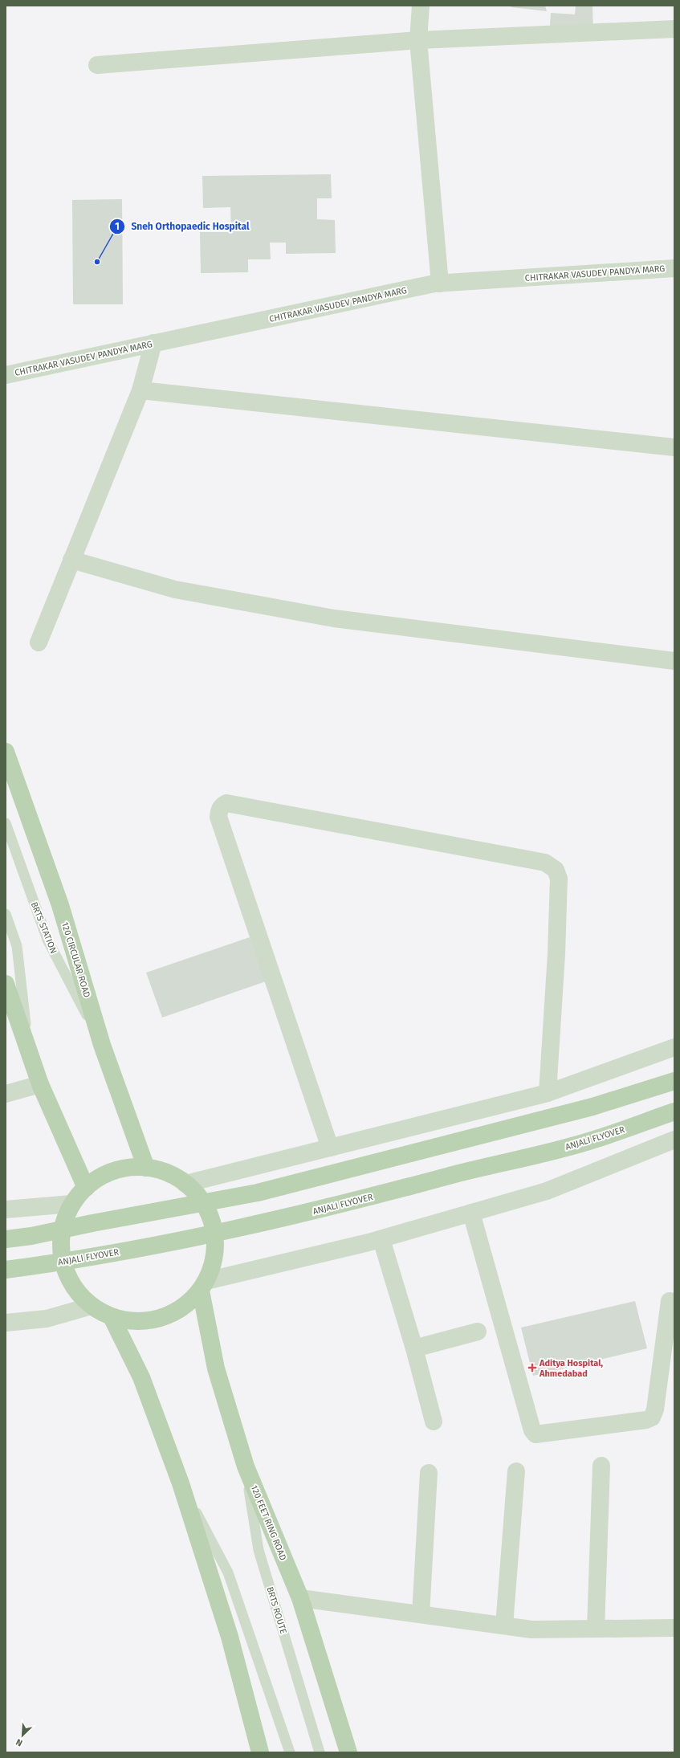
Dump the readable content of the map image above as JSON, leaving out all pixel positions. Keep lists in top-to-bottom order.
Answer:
{
  "streets": {
    "main road": ["120 CIRCULAR ROAD", "ANJALI FLYOVER", "120 FEET RING ROAD"],
    "street": ["CHITRAKAR VASUDEV PANDYA MARG"],
    "lane": ["BRTS STATION", "BRTS ROUTE"]
  },
  "crossings": [
    ["BRTS STATION", "120 CIRCULAR ROAD"],
    ["120 FEET RING ROAD", "BRTS ROUTE"]
  ],
  "places": {
    "other": ["Sneh Orthopaedic Hospital"],
    "health": ["Aditya Hospital, Ahmedabad"]
  },
  "north": "bottom left"
}
